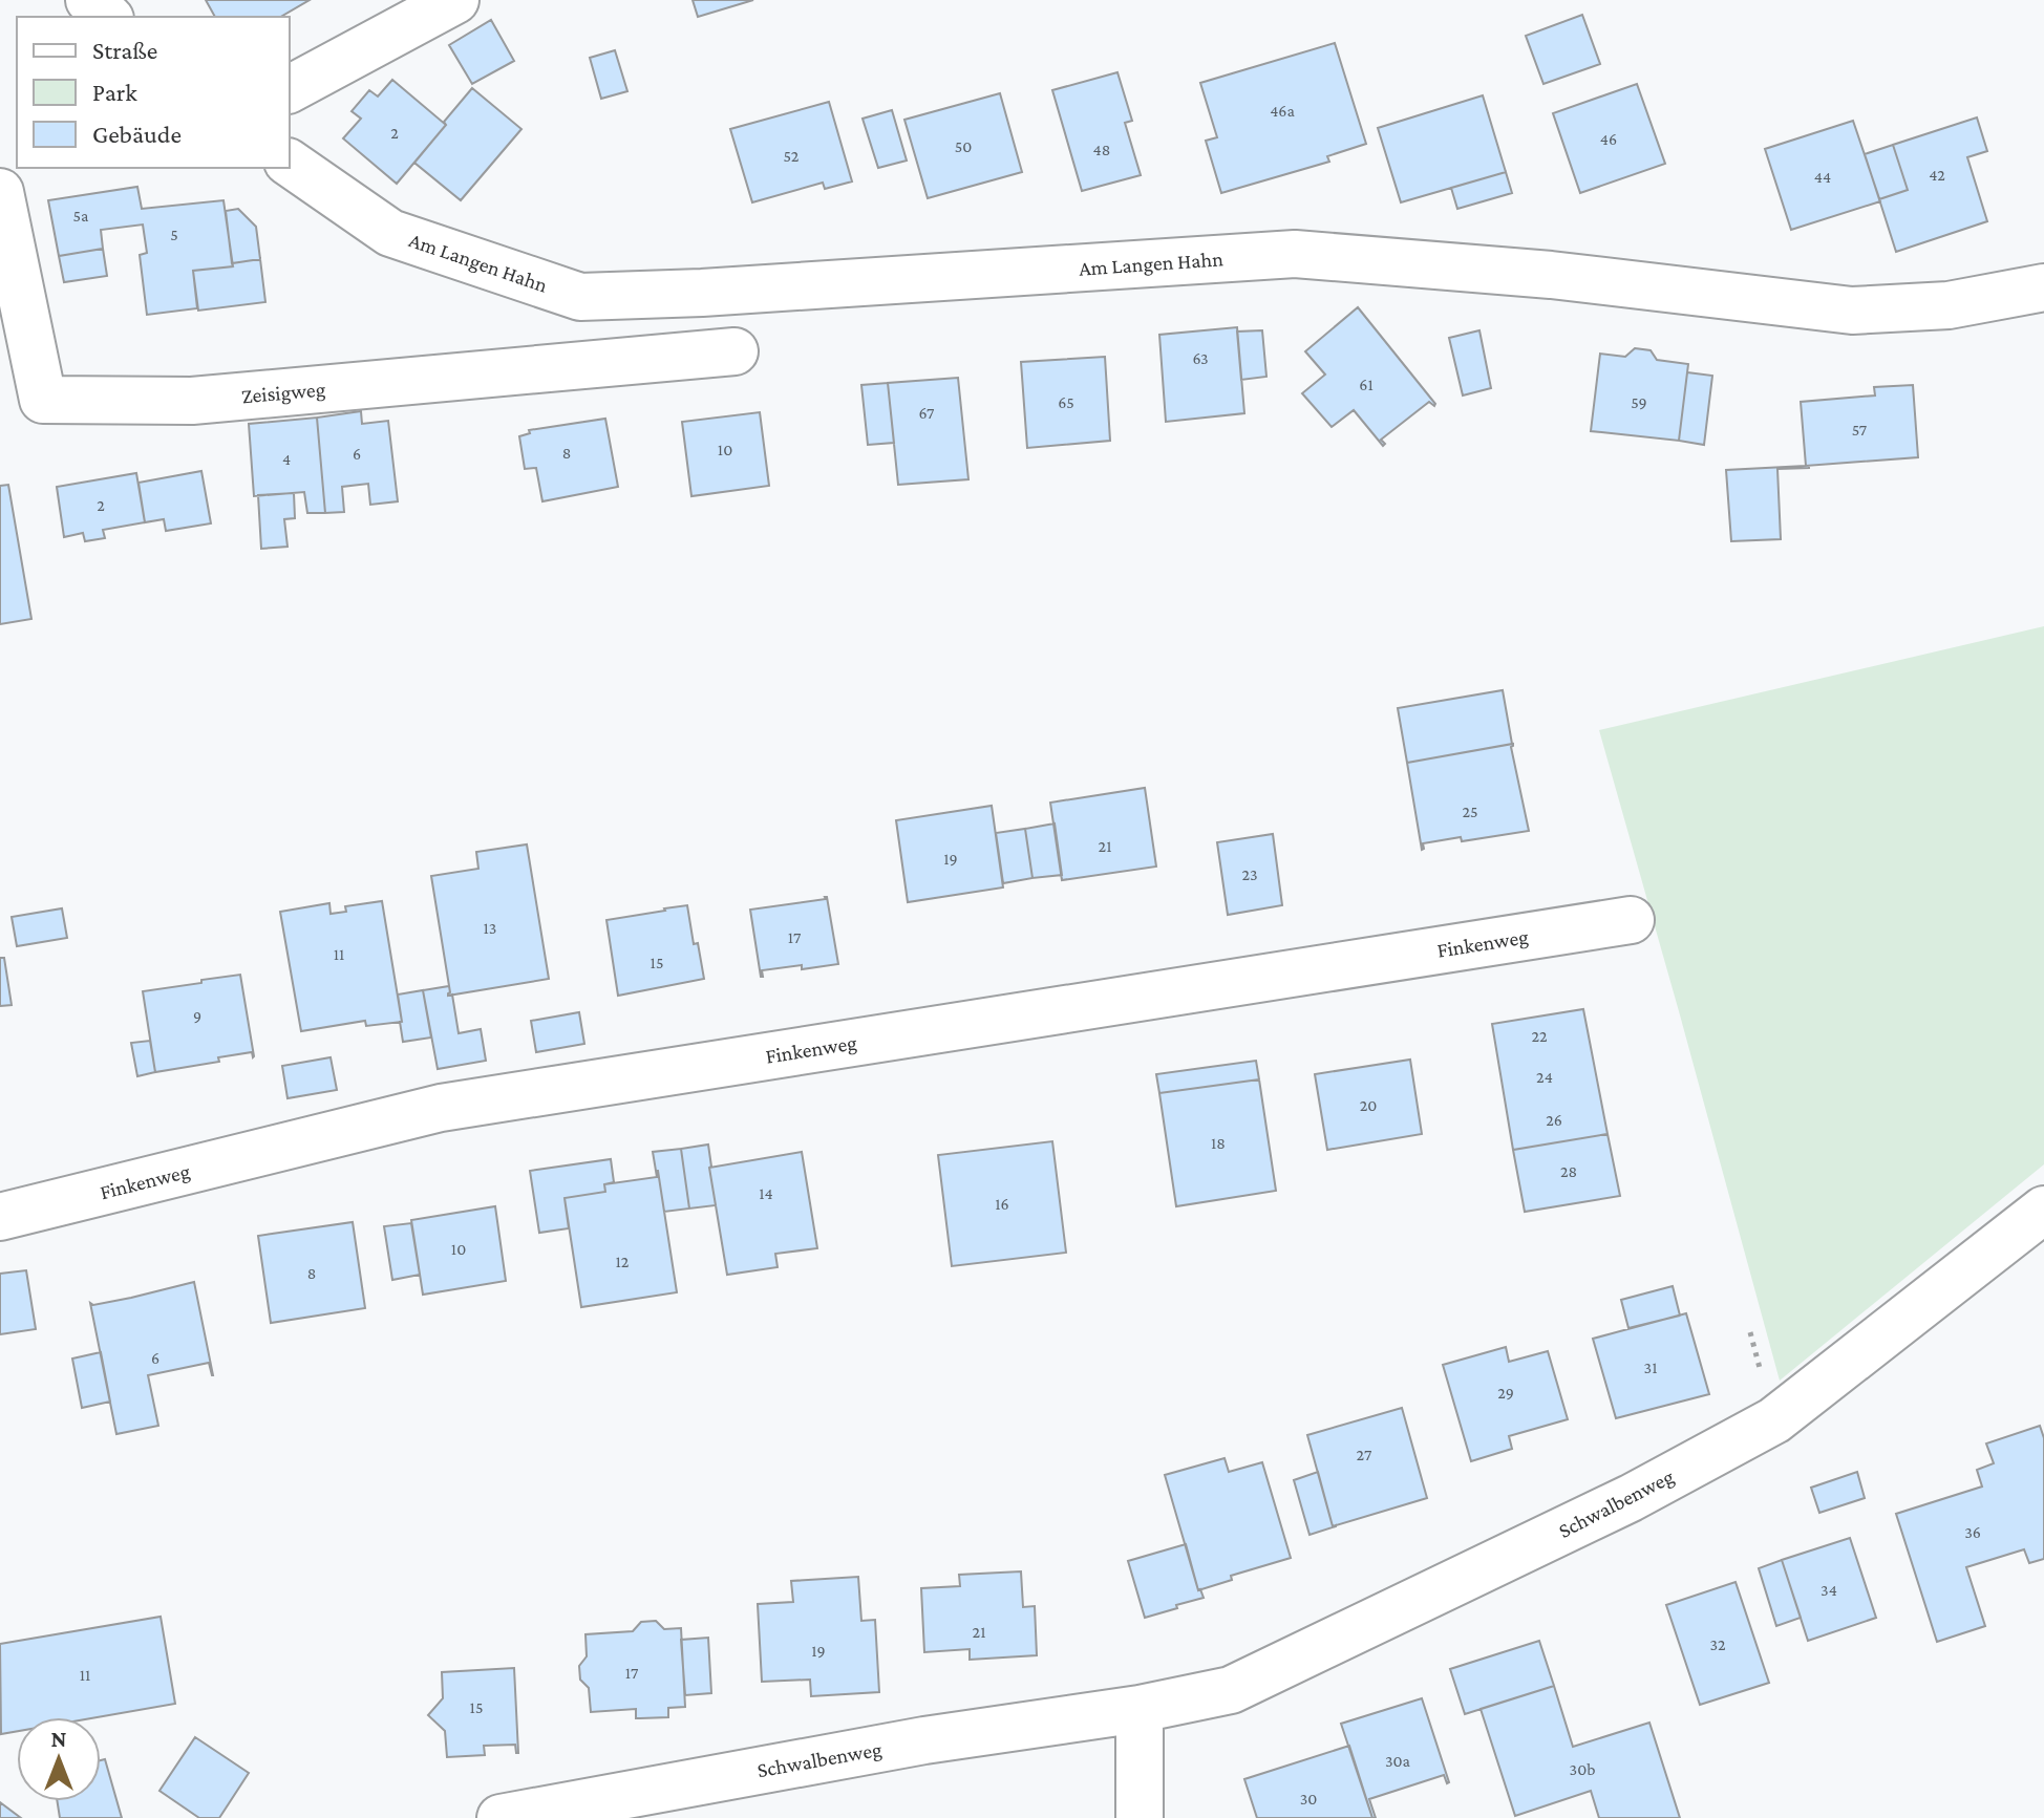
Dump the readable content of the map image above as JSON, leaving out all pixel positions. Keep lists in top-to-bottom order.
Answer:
{
  "streets": {
    "street": [
      "Am Langen Hahn",
      "Zeisigweg",
      "Finkenweg",
      "Schwalbenweg"
    ]
  },
  "house_numbers": [
    "46a",
    "2",
    "46",
    "50",
    "48",
    "52",
    "42",
    "44",
    "5a",
    "5",
    "63",
    "61",
    "65",
    "59",
    "67",
    "57",
    "10",
    "8",
    "6",
    "4",
    "2",
    "25",
    "21",
    "19",
    "23",
    "13",
    "17",
    "11",
    "15",
    "9",
    "22",
    "24",
    "20",
    "26",
    "18",
    "28",
    "14",
    "16",
    "10",
    "12",
    "8",
    "6",
    "31",
    "29",
    "27",
    "36",
    "34",
    "21",
    "32",
    "19",
    "17",
    "11",
    "15",
    "30a",
    "30b",
    "30"
  ],
  "legend": ["Straße", "Park", "Gebäude"],
  "north": "top"
}
